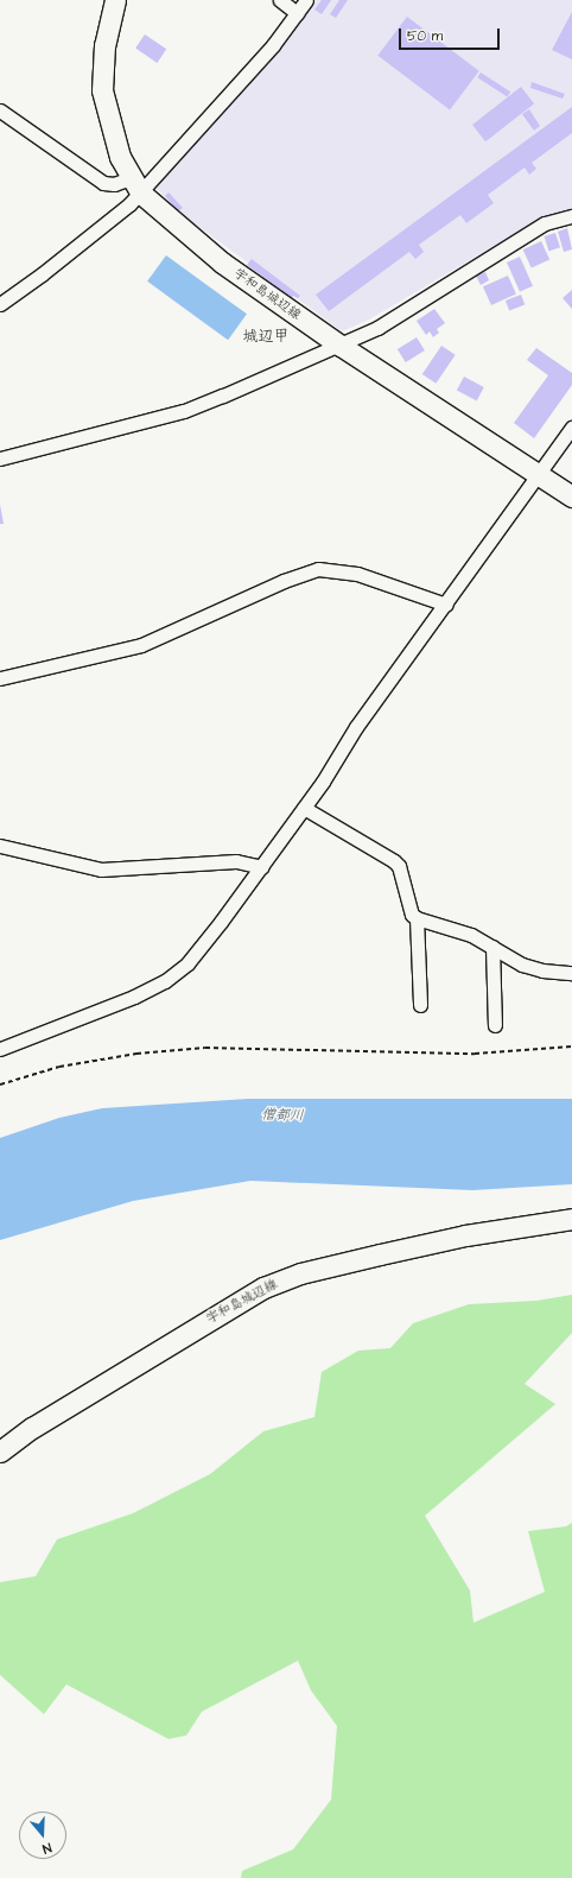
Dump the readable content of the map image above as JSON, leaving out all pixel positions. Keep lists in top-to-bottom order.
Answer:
{
  "streets": {
    "main road": ["宇和島城辺線"]
  },
  "districts": ["城辺甲"],
  "water": ["僧都川"],
  "scale_bar": "50 m",
  "north": "bottom"
}
